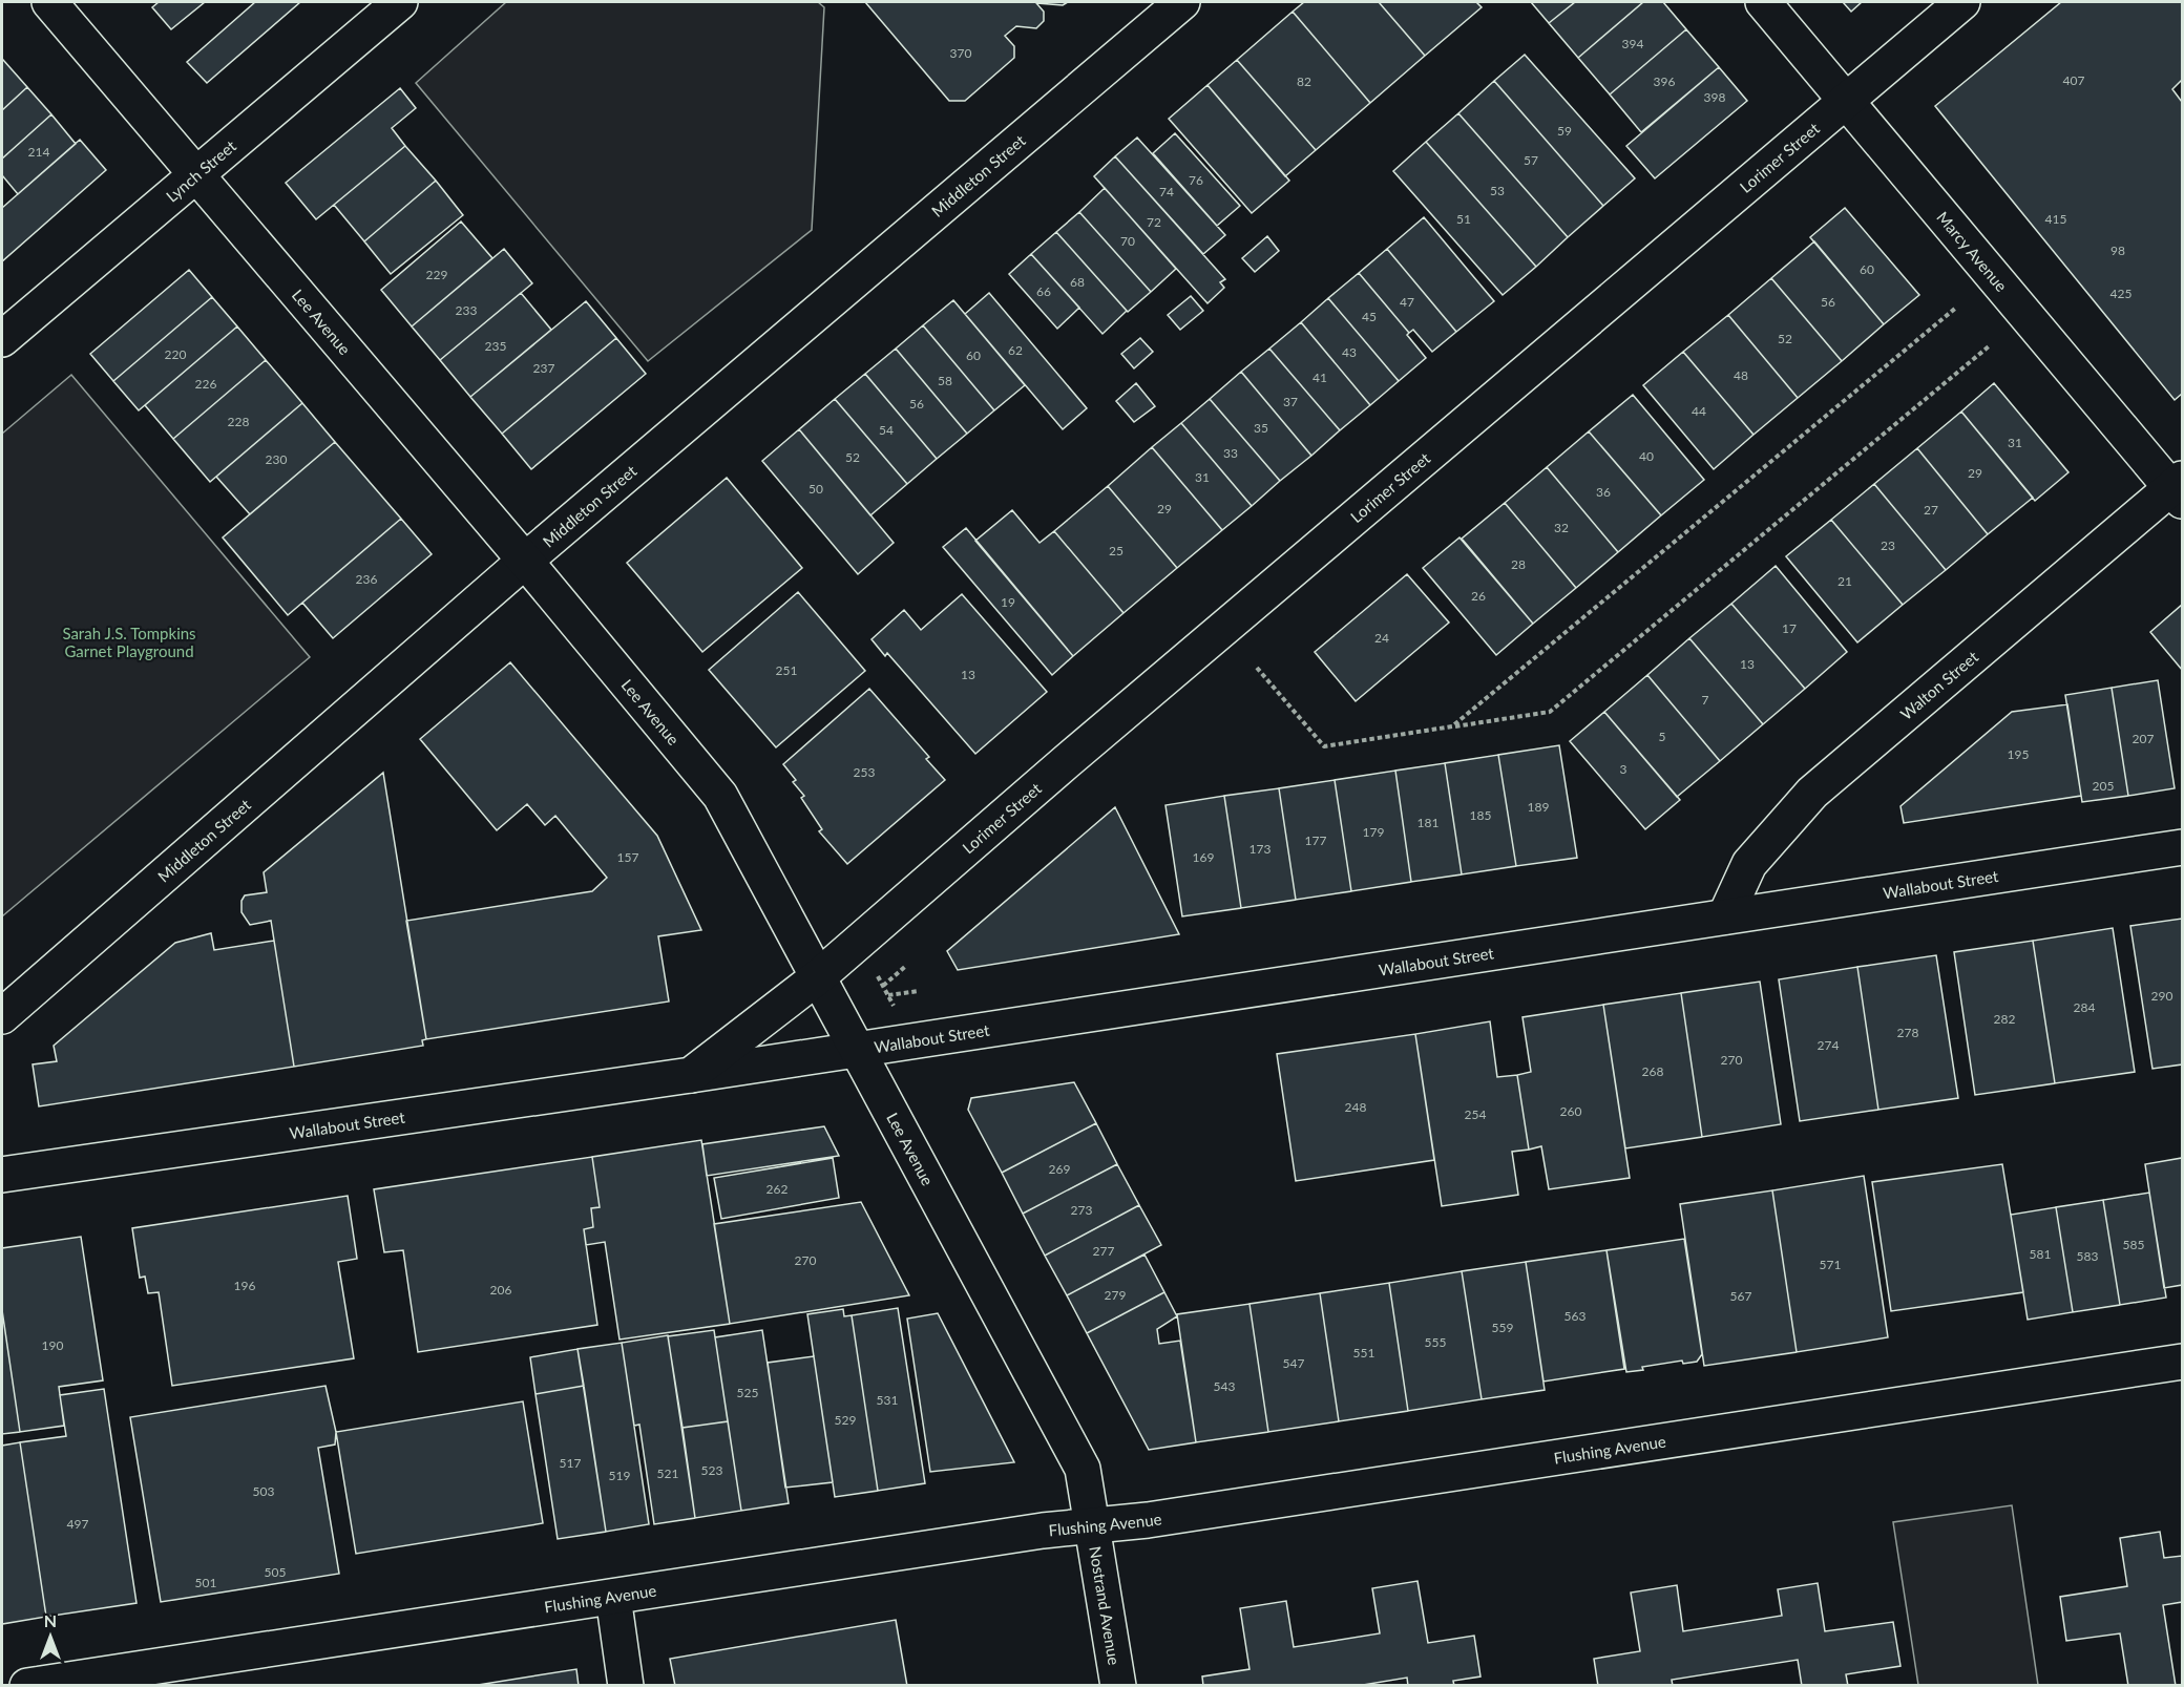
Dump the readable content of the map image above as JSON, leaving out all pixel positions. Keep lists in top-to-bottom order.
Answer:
{
  "streets": {
    "main road": [
      "Lorimer Street",
      "Lynch Street",
      "Middleton Street",
      "Marcy Avenue",
      "Lee Avenue",
      "Walton Street",
      "Wallabout Street",
      "Flushing Avenue",
      "Nostrand Avenue"
    ]
  },
  "crossings": [
    ["Lorimer Street", "Marcy Avenue"],
    ["Lorimer Street", "Lee Avenue"],
    ["Lorimer Street", "Wallabout Street"],
    ["Lynch Street", "Lee Avenue"],
    ["Middleton Street", "Lee Avenue"],
    ["Marcy Avenue", "Walton Street"],
    ["Lee Avenue", "Wallabout Street"],
    ["Lee Avenue", "Flushing Avenue"],
    ["Lee Avenue", "Nostrand Avenue"],
    ["Walton Street", "Wallabout Street"],
    ["Flushing Avenue", "Nostrand Avenue"]
  ],
  "parks": ["Sarah J.S. Tompkins Garnet Playground"],
  "house_numbers": [
    "394",
    "370",
    "407",
    "82",
    "396",
    "398",
    "59",
    "214",
    "57",
    "76",
    "53",
    "74",
    "51",
    "415",
    "72",
    "70",
    "98",
    "60",
    "229",
    "68",
    "66",
    "425",
    "47",
    "56",
    "233",
    "45",
    "52",
    "235",
    "62",
    "43",
    "220",
    "60",
    "237",
    "48",
    "41",
    "58",
    "226",
    "37",
    "56",
    "44",
    "228",
    "35",
    "54",
    "31",
    "33",
    "40",
    "52",
    "230",
    "29",
    "31",
    "50",
    "36",
    "29",
    "27",
    "32",
    "23",
    "25",
    "28",
    "236",
    "21",
    "26",
    "19",
    "17",
    "24",
    "13",
    "251",
    "13",
    "7",
    "5",
    "207",
    "195",
    "3",
    "253",
    "205",
    "189",
    "185",
    "181",
    "179",
    "177",
    "173",
    "157",
    "169",
    "290",
    "284",
    "282",
    "278",
    "274",
    "270",
    "268",
    "248",
    "260",
    "254",
    "269",
    "262",
    "273",
    "585",
    "277",
    "581",
    "583",
    "270",
    "571",
    "196",
    "206",
    "279",
    "567",
    "563",
    "559",
    "555",
    "190",
    "551",
    "547",
    "543",
    "525",
    "531",
    "529",
    "517",
    "523",
    "521",
    "519",
    "503",
    "497",
    "505",
    "501"
  ],
  "north": "top"
}
